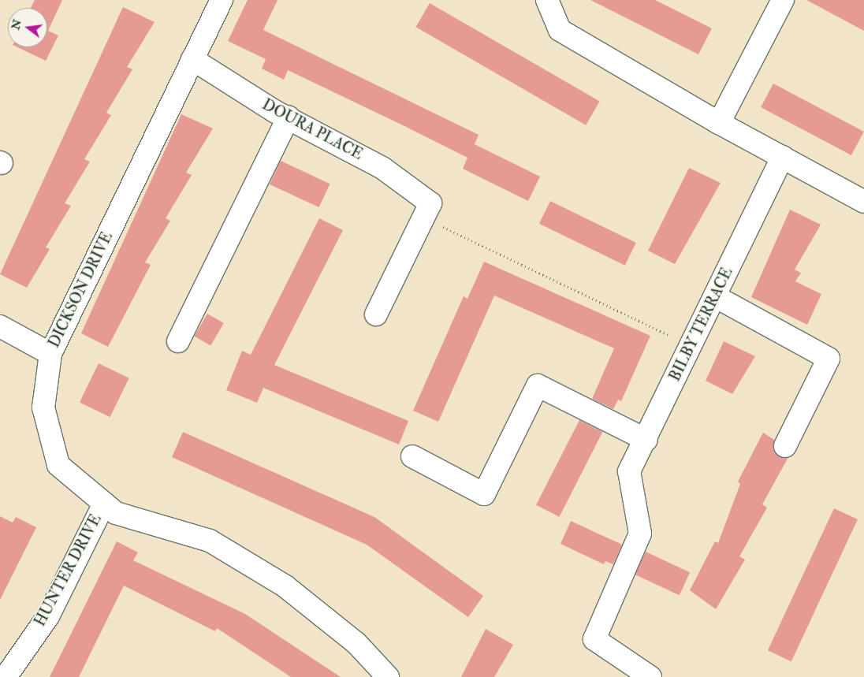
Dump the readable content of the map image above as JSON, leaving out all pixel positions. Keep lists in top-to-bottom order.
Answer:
{
  "streets": {
    "street": [
      "DOURA PLACE",
      "DICKSON DRIVE",
      "BILBY TERRACE",
      "HUNTER DRIVE"
    ]
  },
  "crossings": [
    ["DOURA PLACE", "DICKSON DRIVE"],
    ["DICKSON DRIVE", "HUNTER DRIVE"]
  ],
  "north": "left"
}
